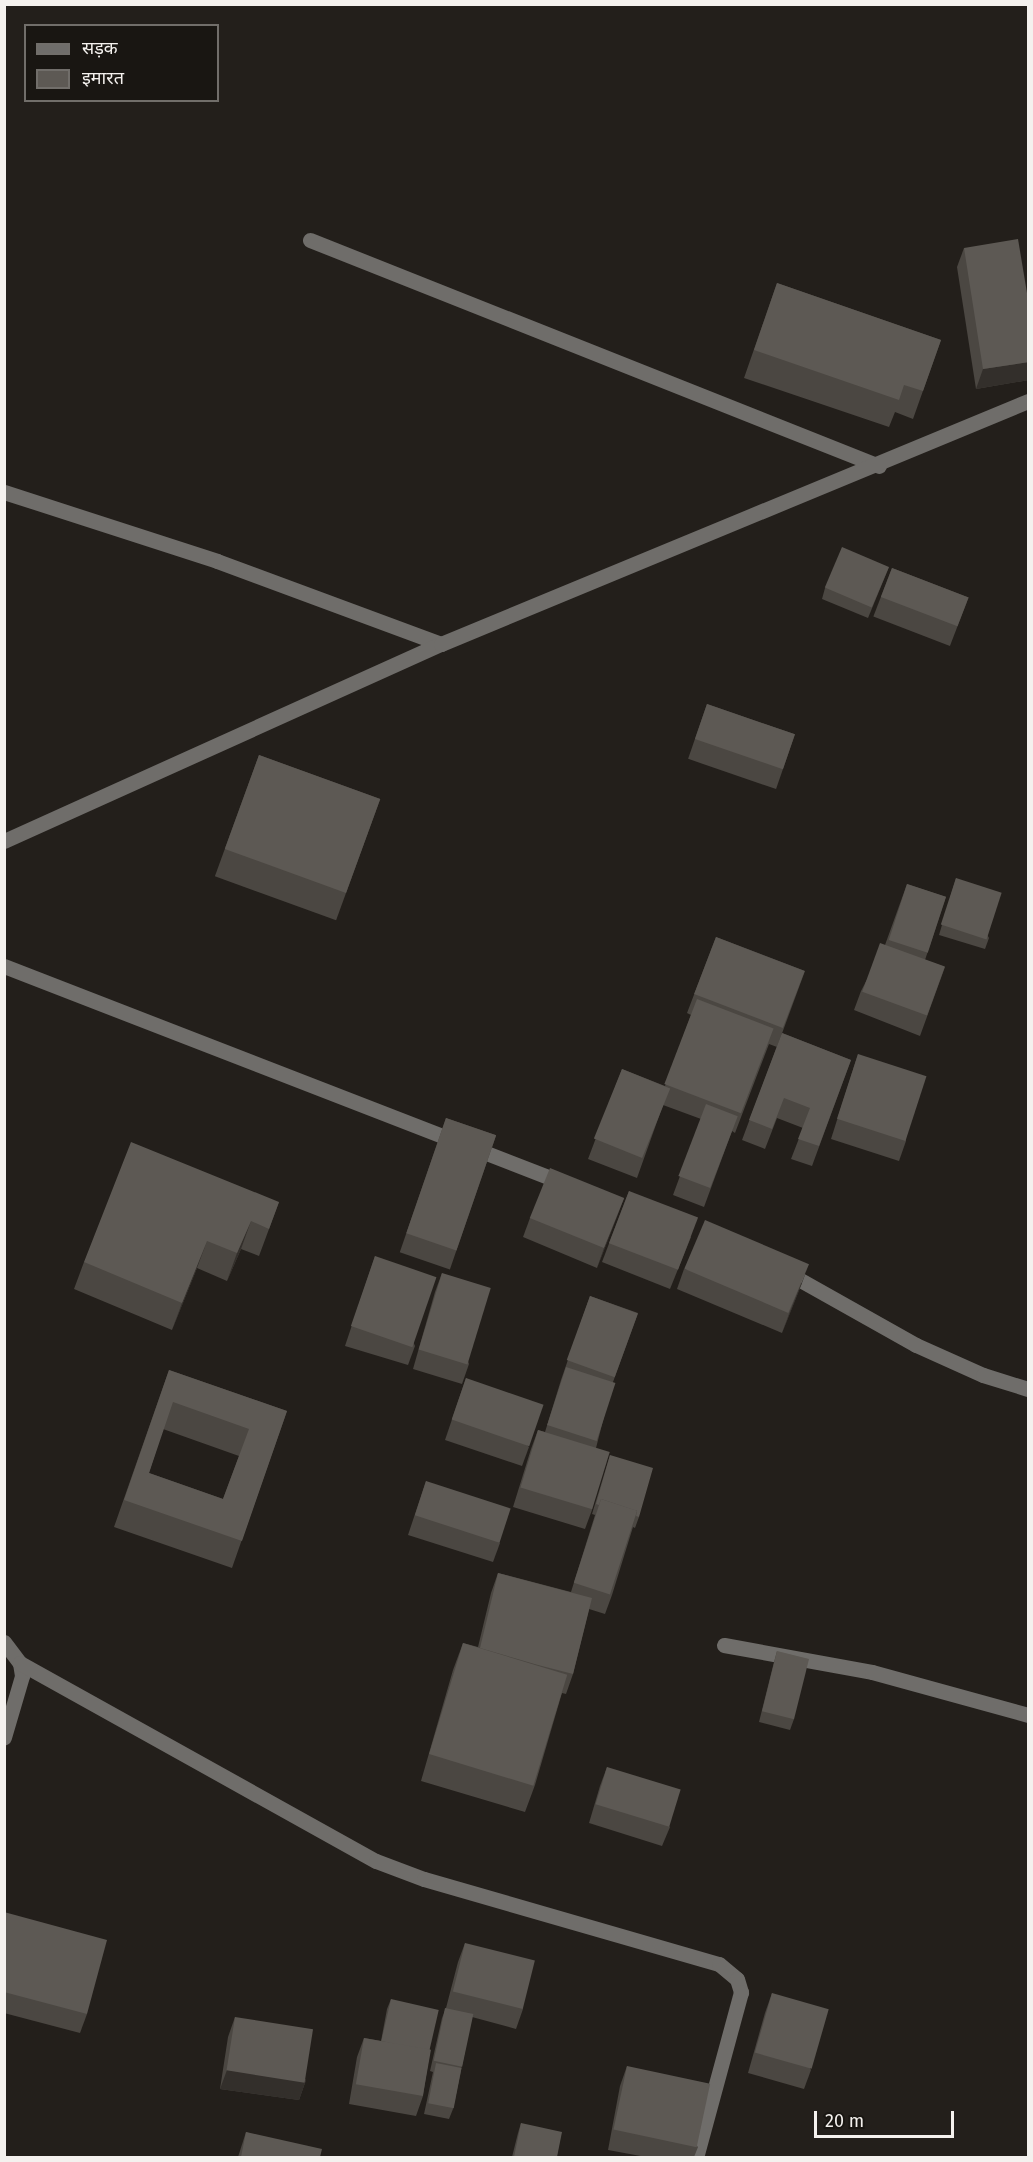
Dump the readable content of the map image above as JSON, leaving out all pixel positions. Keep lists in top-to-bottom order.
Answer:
{
  "legend": ["सड़क", "इमारत"],
  "scale_bar": "20 m"
}
